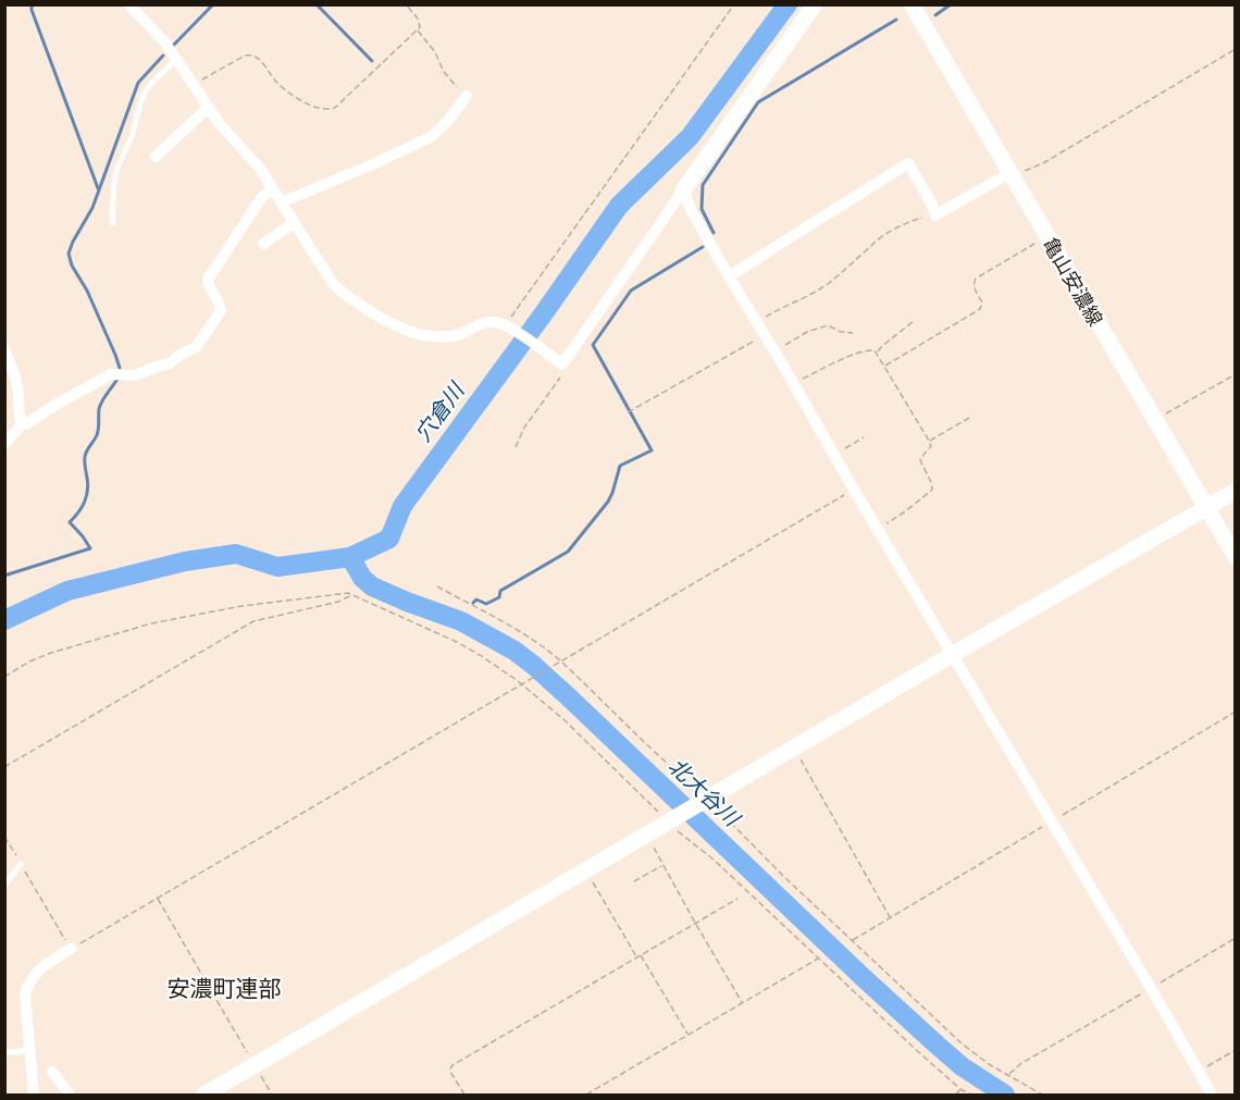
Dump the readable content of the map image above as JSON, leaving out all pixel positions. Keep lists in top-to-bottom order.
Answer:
{
  "streets": {
    "street": ["亀山安濃線"]
  },
  "districts": ["安濃町連部"],
  "water": ["穴倉川", "北大谷川"]
}
